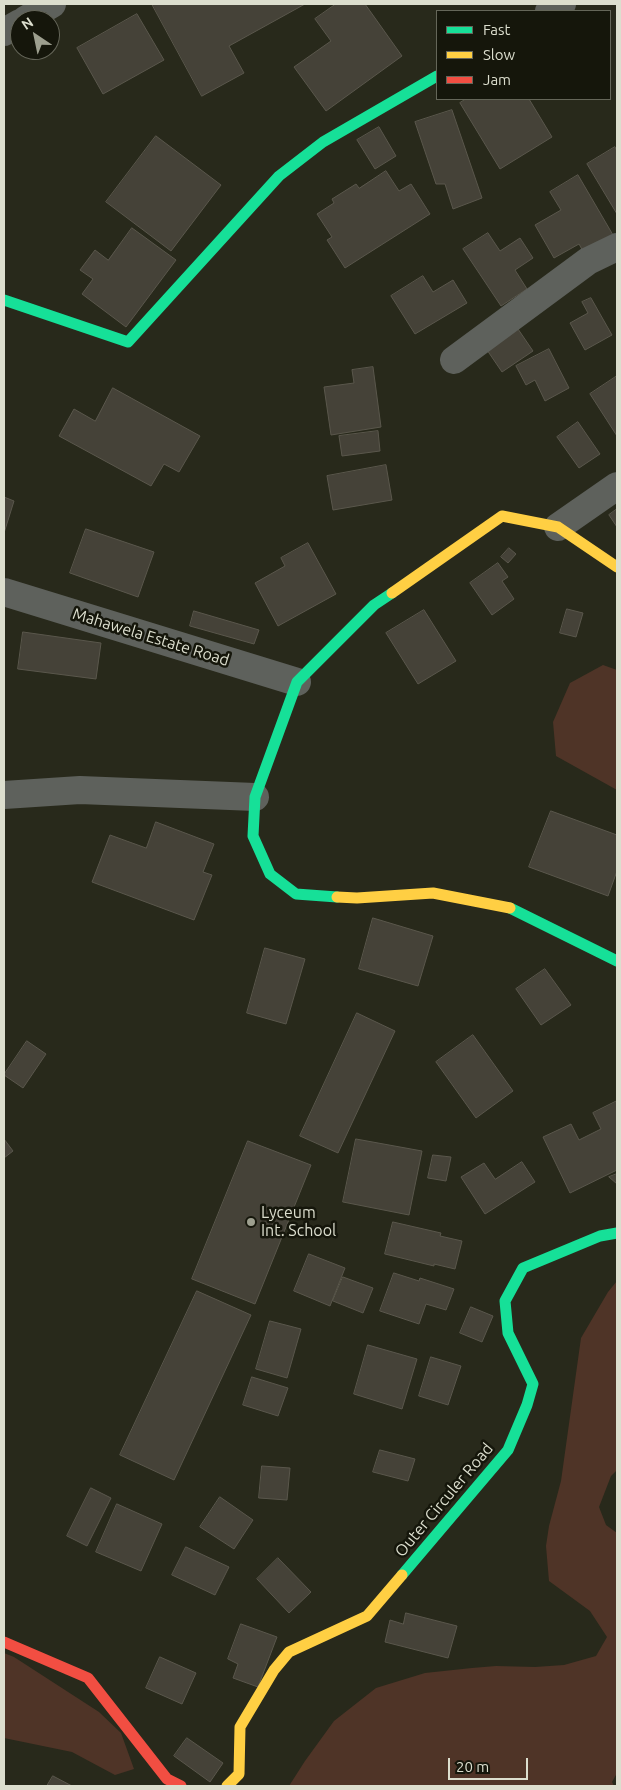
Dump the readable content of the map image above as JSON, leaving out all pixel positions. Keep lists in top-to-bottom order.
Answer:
{
  "streets": {
    "street": ["Mahawela Estate Road", "Outer Circuler Road"]
  },
  "places": ["Lyceum Int. School"],
  "legend": ["Fast", "Slow", "Jam"],
  "scale_bar": "20 m",
  "north": "top left"
}
